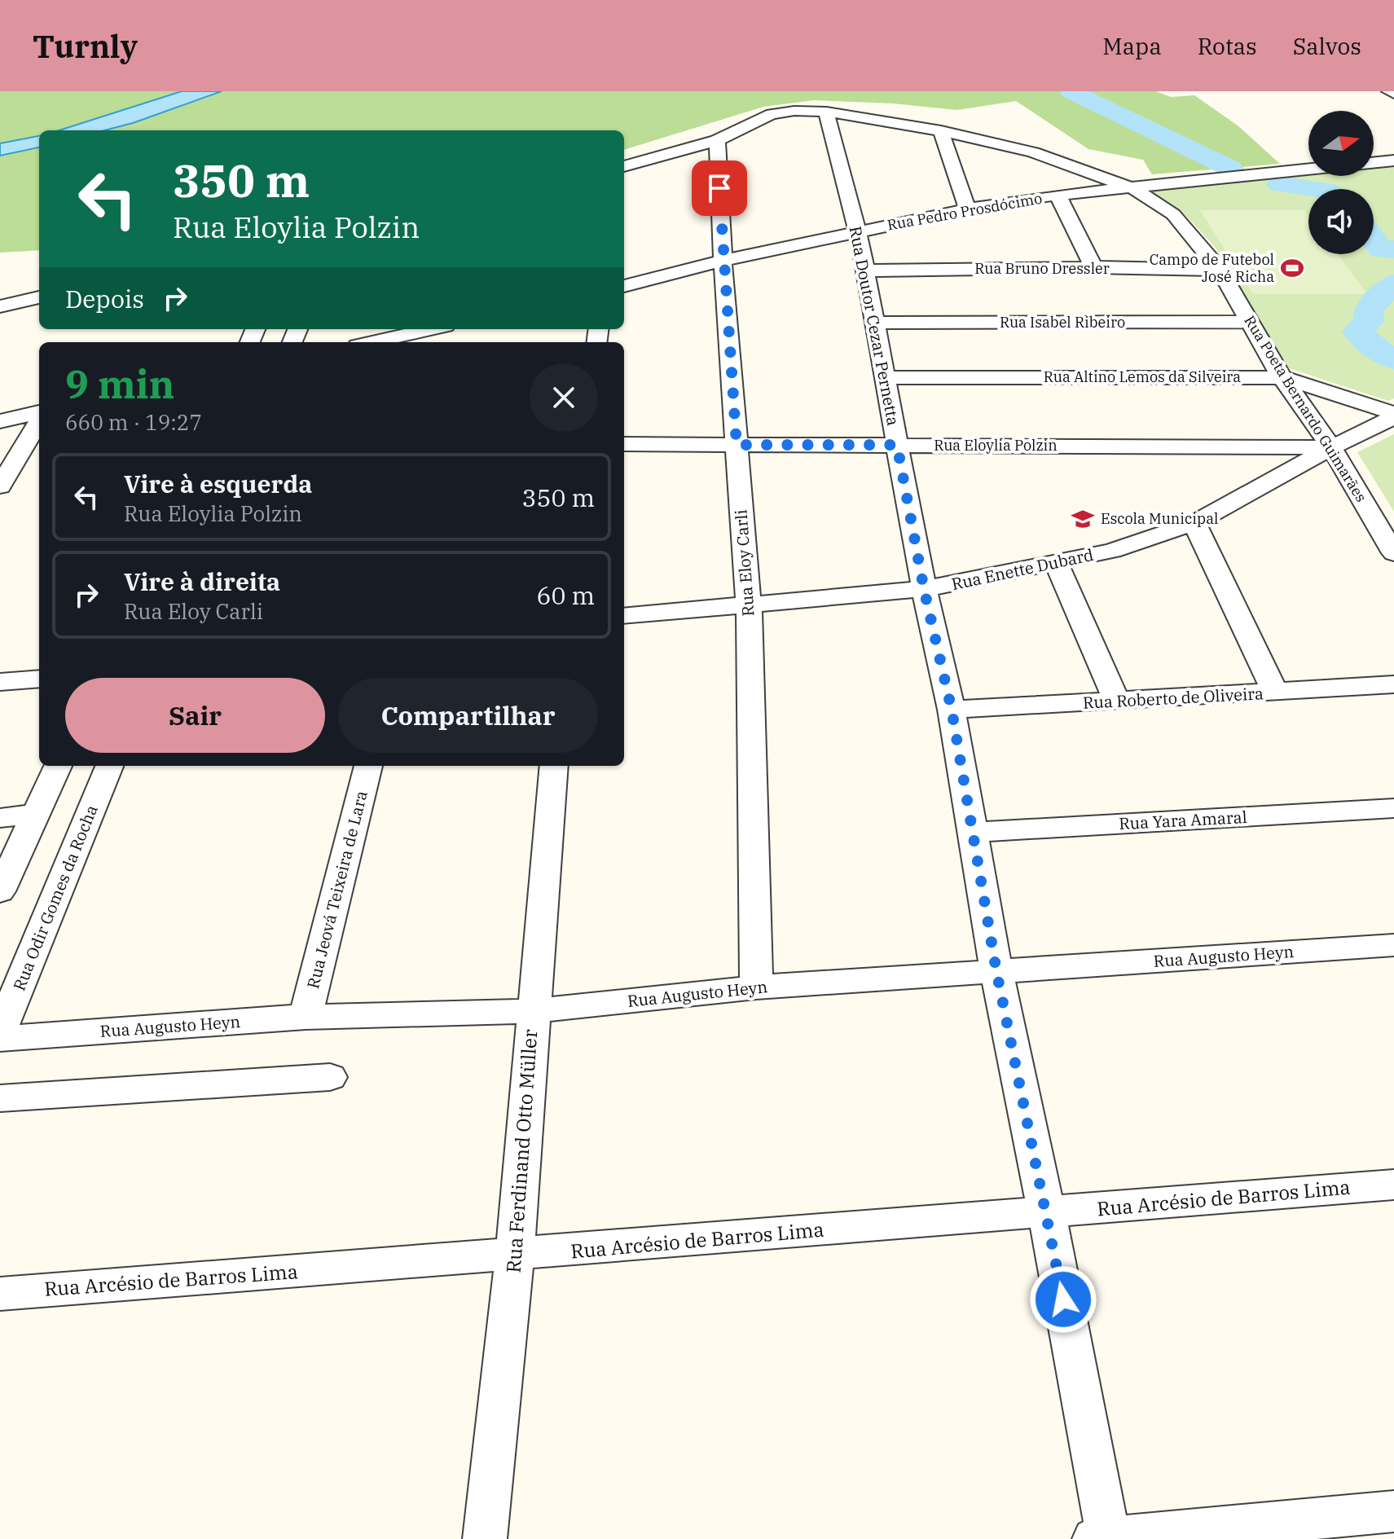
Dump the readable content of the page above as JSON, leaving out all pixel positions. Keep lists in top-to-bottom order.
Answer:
{
  "streets": {
    "street": [
      "Rua Pedro Prosdócimo",
      "Rua Bruno Dressler",
      "Rua Isabel Ribeiro",
      "Rua Doutor Cezar Pernetta",
      "Rua Altino Lemos da Silveira",
      "Rua Poeta Bernardo Guimarães",
      "Rua Eloylia Polzin",
      "Rua Eloy Carli",
      "Rua Enette Dubard",
      "Rua Roberto de Oliveira",
      "Rua Yara Amaral",
      "Rua Jeová Teixeira de Lara",
      "Rua Odir Gomes da Rocha",
      "Rua Augusto Heyn",
      "Rua Ferdinand Otto Müller",
      "Rua Arcésio de Barros Lima"
    ]
  },
  "crossings": [
    ["Rua Pedro Prosdócimo", "Rua Doutor Cezar Pernetta"],
    ["Rua Pedro Prosdócimo", "Rua Poeta Bernardo Guimarães"],
    ["Rua Pedro Prosdócimo", "Rua Eloy Carli"],
    ["Rua Bruno Dressler", "Rua Doutor Cezar Pernetta"],
    ["Rua Bruno Dressler", "Rua Poeta Bernardo Guimarães"],
    ["Rua Isabel Ribeiro", "Rua Doutor Cezar Pernetta"],
    ["Rua Isabel Ribeiro", "Rua Poeta Bernardo Guimarães"],
    ["Rua Doutor Cezar Pernetta", "Rua Altino Lemos da Silveira"],
    ["Rua Doutor Cezar Pernetta", "Rua Poeta Bernardo Guimarães"],
    ["Rua Doutor Cezar Pernetta", "Rua Eloylia Polzin"],
    ["Rua Doutor Cezar Pernetta", "Rua Enette Dubard"],
    ["Rua Doutor Cezar Pernetta", "Rua Roberto de Oliveira"],
    ["Rua Doutor Cezar Pernetta", "Rua Yara Amaral"],
    ["Rua Doutor Cezar Pernetta", "Rua Augusto Heyn"],
    ["Rua Doutor Cezar Pernetta", "Rua Arcésio de Barros Lima"],
    ["Rua Altino Lemos da Silveira", "Rua Poeta Bernardo Guimarães"],
    ["Rua Altino Lemos da Silveira", "Rua Enette Dubard"],
    ["Rua Poeta Bernardo Guimarães", "Rua Eloylia Polzin"],
    ["Rua Poeta Bernardo Guimarães", "Rua Eloy Carli"],
    ["Rua Poeta Bernardo Guimarães", "Rua Enette Dubard"],
    ["Rua Eloylia Polzin", "Rua Eloy Carli"],
    ["Rua Eloylia Polzin", "Rua Enette Dubard"],
    ["Rua Eloy Carli", "Rua Enette Dubard"],
    ["Rua Eloy Carli", "Rua Augusto Heyn"],
    ["Rua Jeová Teixeira de Lara", "Rua Augusto Heyn"],
    ["Rua Augusto Heyn", "Rua Ferdinand Otto Müller"],
    ["Rua Ferdinand Otto Müller", "Rua Arcésio de Barros Lima"]
  ],
  "places": {
    "sports": ["Campo de Futebol José Richa"],
    "school or university": ["Escola Municipal"]
  },
  "north": "right",
  "page": {
    "header": "Turnly",
    "nav": ["Mapa", "Rotas", "Salvos"],
    "turn": ["350 m", "Rua Eloylia Polzin"],
    "then": "Depois",
    "heading": ["9 min", "660 m · 19:27"],
    "list": [
      {
        "name": "Vire à esquerda",
        "note": "Rua Eloylia Polzin",
        "value": "350 m"
      },
      {
        "name": "Vire à direita",
        "note": "Rua Eloy Carli",
        "value": "60 m"
      }
    ],
    "buttons": ["Sair", "Compartilhar"]
  }
}
